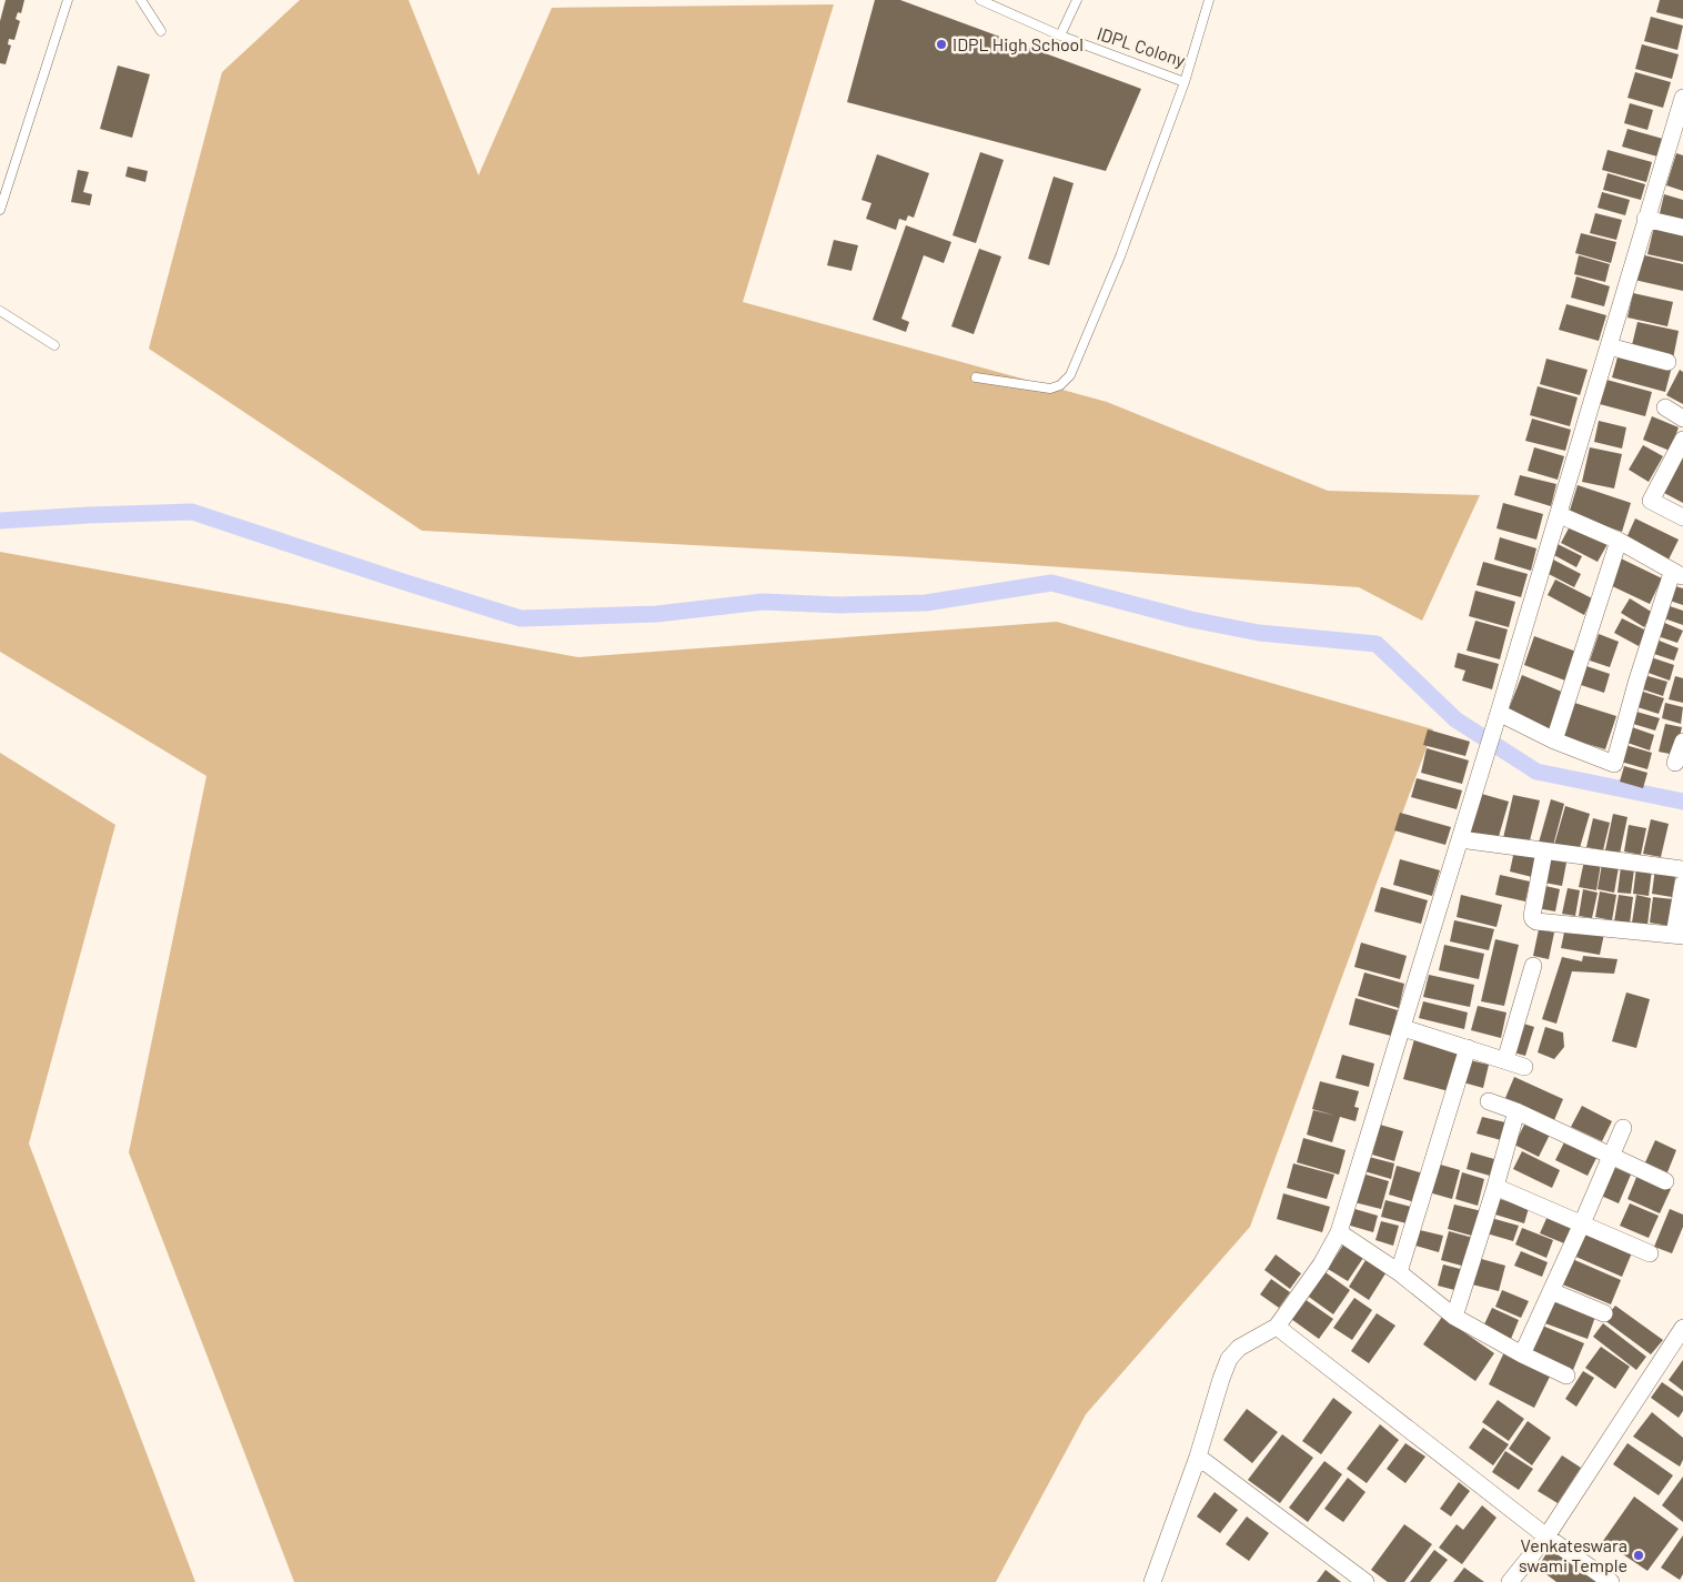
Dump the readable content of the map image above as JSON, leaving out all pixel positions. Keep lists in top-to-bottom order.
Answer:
{
  "streets": {
    "lane": ["IDPL Colony"]
  },
  "places": ["IDPL High School", "Venkateswara swami Temple"]
}
